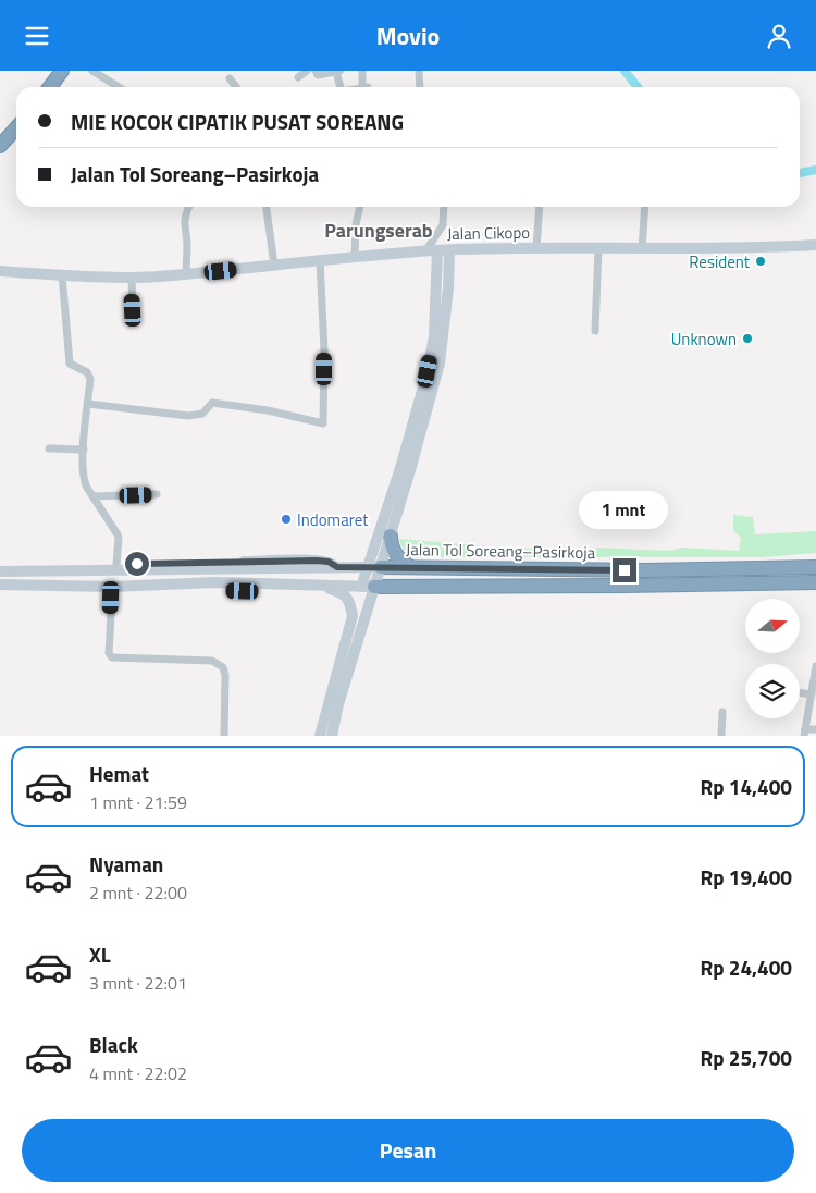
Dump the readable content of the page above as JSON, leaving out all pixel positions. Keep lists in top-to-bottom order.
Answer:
{
  "streets": {
    "highway": ["Jalan Tol Soreang–Pasirkoja"],
    "street": ["Jalan Cikopo"]
  },
  "districts": ["Parungserab"],
  "places": ["Resident", "Unknown", "Indomaret"],
  "north": "right",
  "page": {
    "header": "Movio",
    "banner": ["MIE KOCOK CIPATIK PUSAT SOREANG", "Jalan Tol Soreang–Pasirkoja"],
    "bubble": "1 mnt",
    "list": [
      {
        "name": "Hemat",
        "note": "1 mnt · 21:59",
        "value": "Rp 14,400"
      },
      {
        "name": "Nyaman",
        "note": "2 mnt · 22:00",
        "value": "Rp 19,400"
      },
      {
        "name": "XL",
        "note": "3 mnt · 22:01",
        "value": "Rp 24,400"
      },
      {
        "name": "Black",
        "note": "4 mnt · 22:02",
        "value": "Rp 25,700"
      }
    ],
    "buttons": "Pesan"
  }
}
